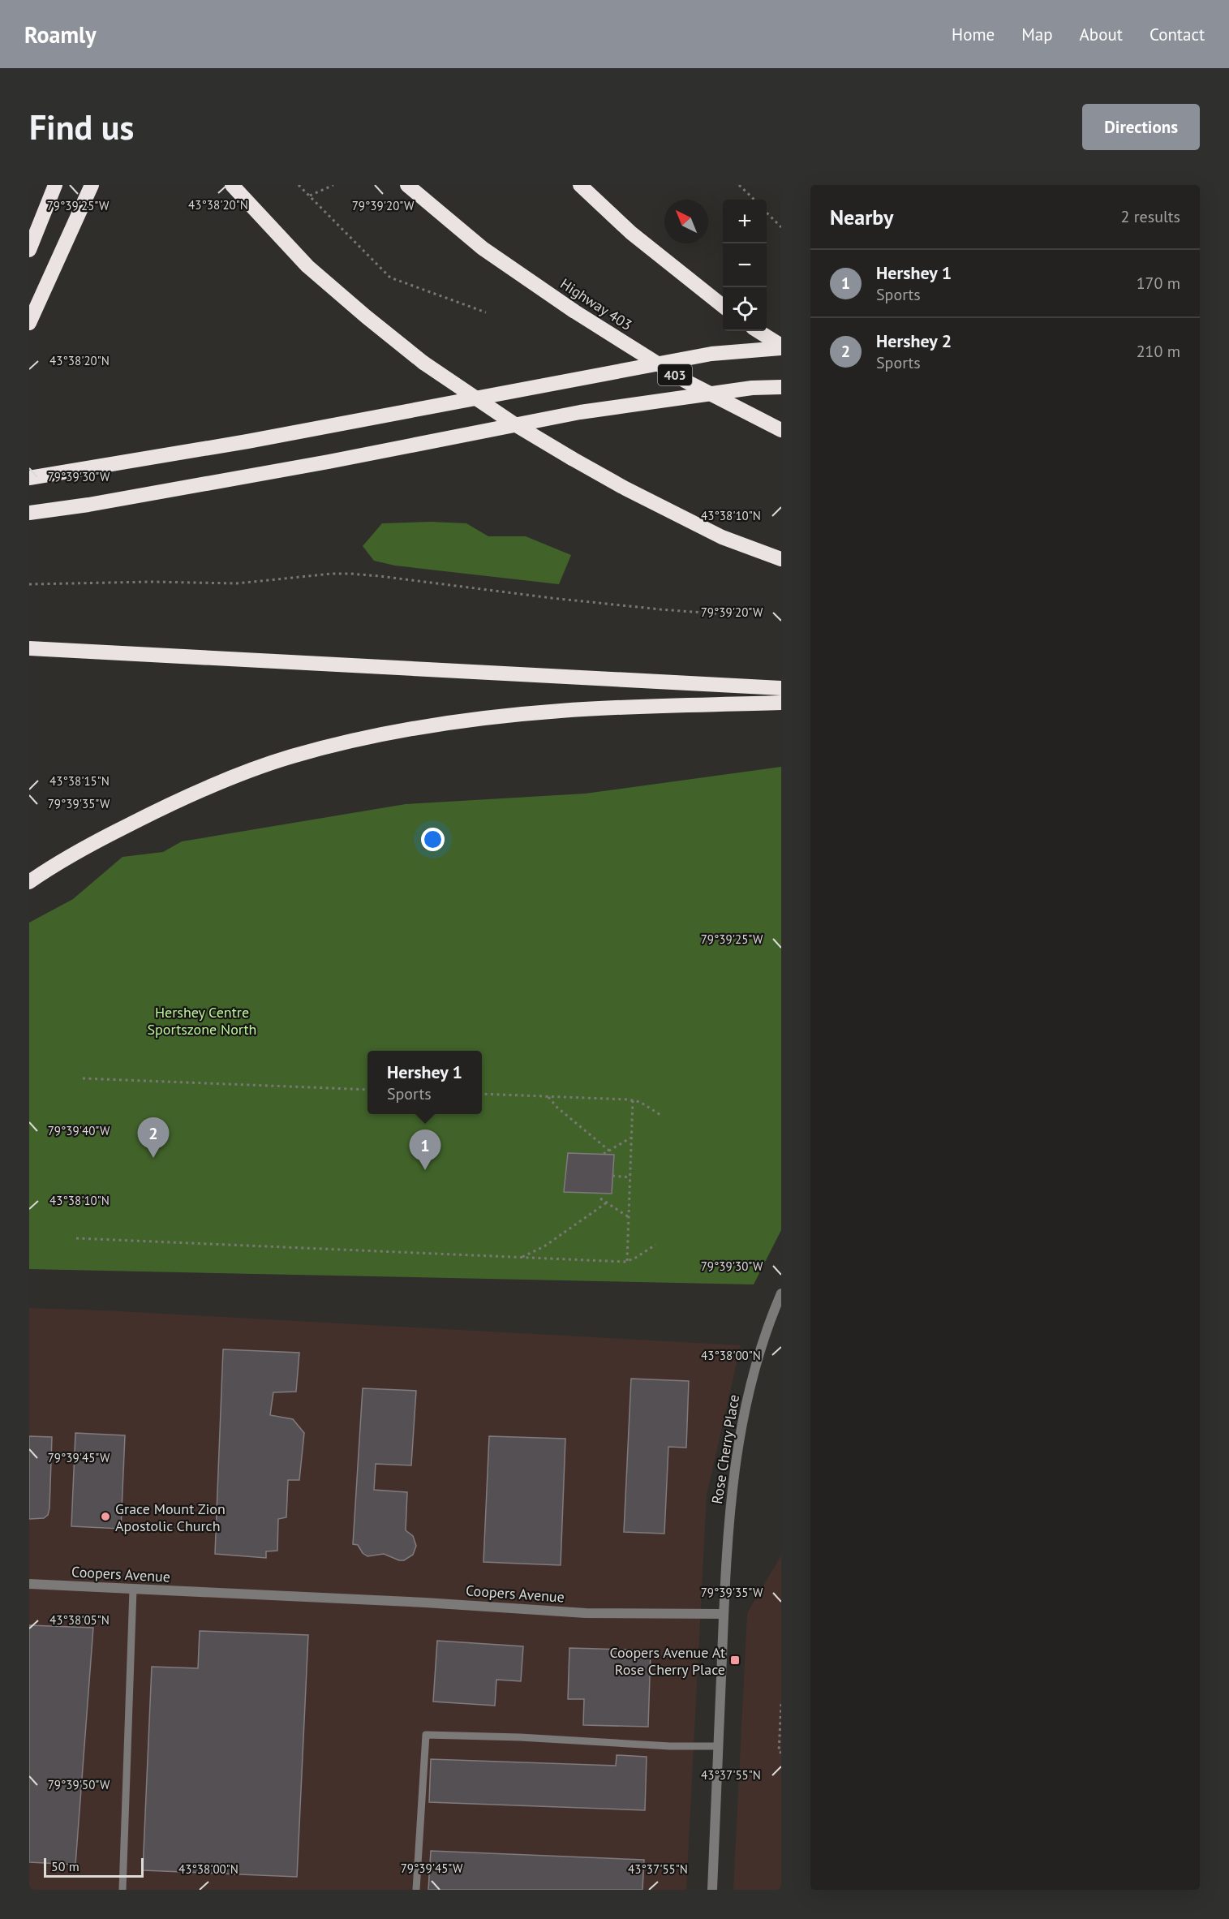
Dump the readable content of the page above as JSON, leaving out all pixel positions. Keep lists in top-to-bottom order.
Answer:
{
  "streets": {
    "highway": ["Highway 403", "403"],
    "street": ["Rose Cherry Place", "Coopers Avenue"]
  },
  "crossings": [
    ["Rose Cherry Place", "Coopers Avenue"]
  ],
  "parks": ["Hershey Centre Sportszone North"],
  "places": {
    "other": ["Grace Mount Zion Apostolic Church"],
    "transit": ["Coopers Avenue At Rose Cherry Place"]
  },
  "scale_bar": "50 m",
  "north": "top left",
  "page": {
    "header": "Roamly",
    "nav": [
      "Home",
      "Map",
      "About",
      "Contact"
    ],
    "buttons": "Directions",
    "title": "Find us",
    "heading": ["Nearby", "2 results"],
    "map_buttons": ["+", "−"],
    "list": [
      {
        "mark": "1",
        "name": "Hershey 1",
        "note": "Sports",
        "value": "170 m"
      },
      {
        "mark": "2",
        "name": "Hershey 2",
        "note": "Sports",
        "value": "210 m"
      }
    ],
    "popup": ["Hershey 1", "Sports"],
    "pins": ["2", "1"],
    "scale": "50 m"
  },
  "coordinates": [
    "43°38'20\"N",
    "79°39'25\"W",
    "79°39'20\"W",
    "79°39'30\"W",
    "43°38'10\"N",
    "43°38'15\"N",
    "79°39'35\"W",
    "79°39'40\"W",
    "43°38'00\"N",
    "79°39'45\"W",
    "43°38'05\"N",
    "43°37'55\"N",
    "79°39'50\"W"
  ]
}
